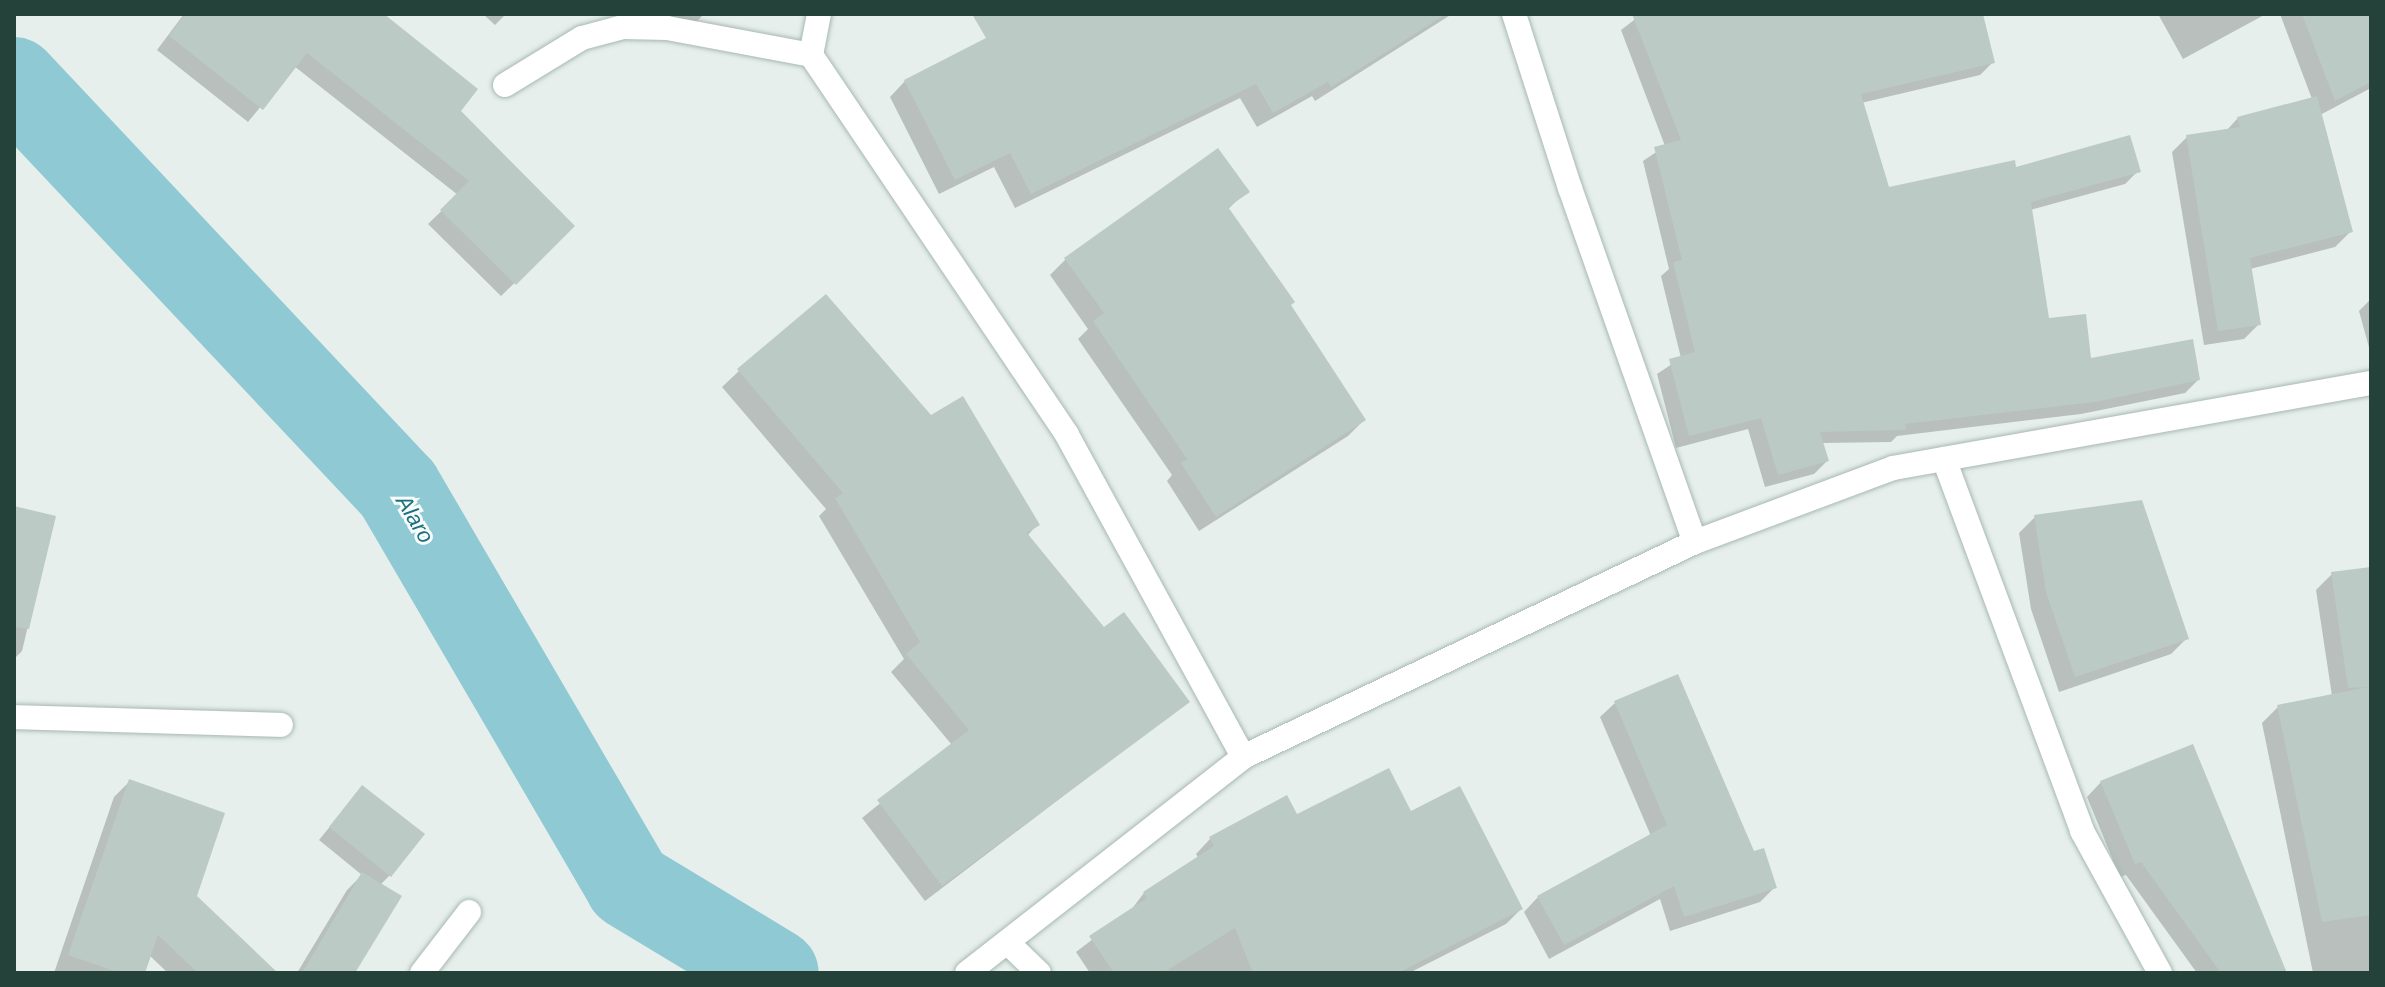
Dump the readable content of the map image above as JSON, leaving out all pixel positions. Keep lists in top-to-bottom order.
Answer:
{
  "water": ["Alaro"]
}
